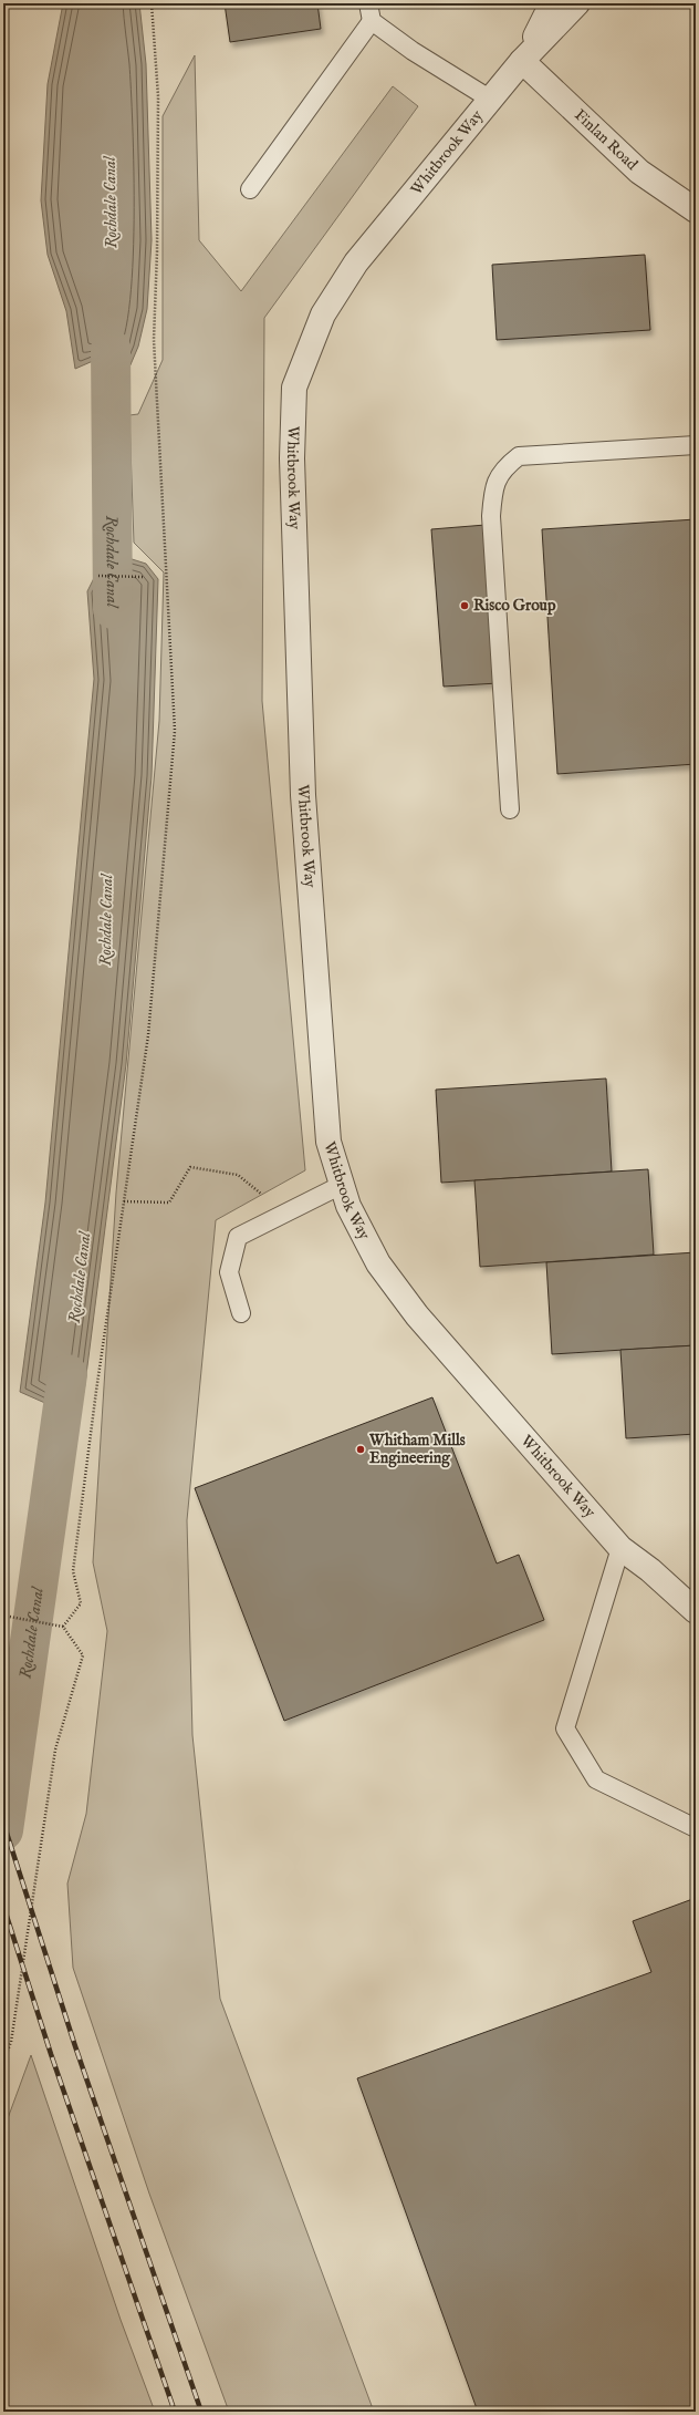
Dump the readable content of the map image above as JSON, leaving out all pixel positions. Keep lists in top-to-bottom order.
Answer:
{
  "streets": {
    "street": ["Finlan Road", "Whitbrook Way"]
  },
  "crossings": [
    ["Finlan Road", "Whitbrook Way"]
  ],
  "water": ["Rochdale Canal"],
  "places": ["Risco Group", "Whitham Mills Engineering"]
}
